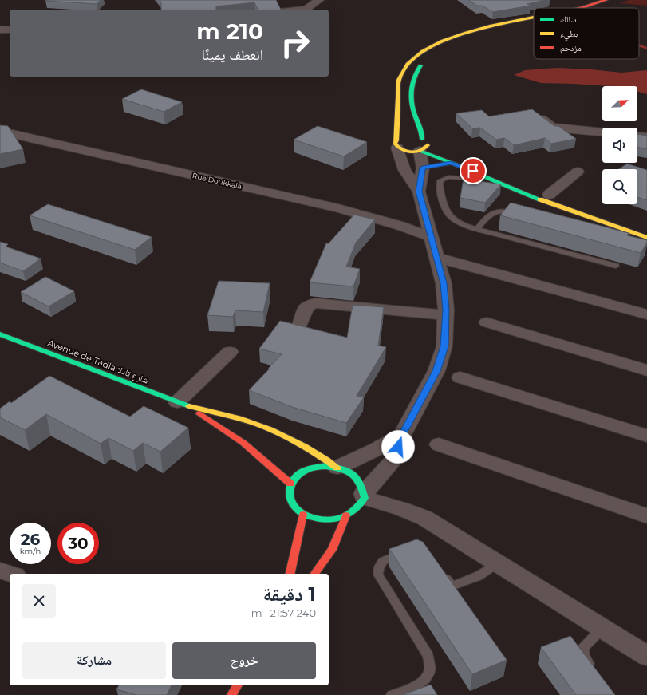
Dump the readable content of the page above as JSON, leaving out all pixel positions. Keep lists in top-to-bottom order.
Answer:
{
  "streets": {
    "street": ["Rue Doukkala", "Avenue de Tadla شارع تادلا"]
  },
  "legend": ["سالك", "بطيء", "مزدحم"],
  "north": "top right",
  "page": {
    "turn": ["210 m", "انعطف يمينًا"],
    "speed": "26 km/h",
    "limit": "30",
    "heading": ["1 دقيقة", "240 m · 21:57"],
    "buttons": ["خروج", "مشاركة"]
  }
}
